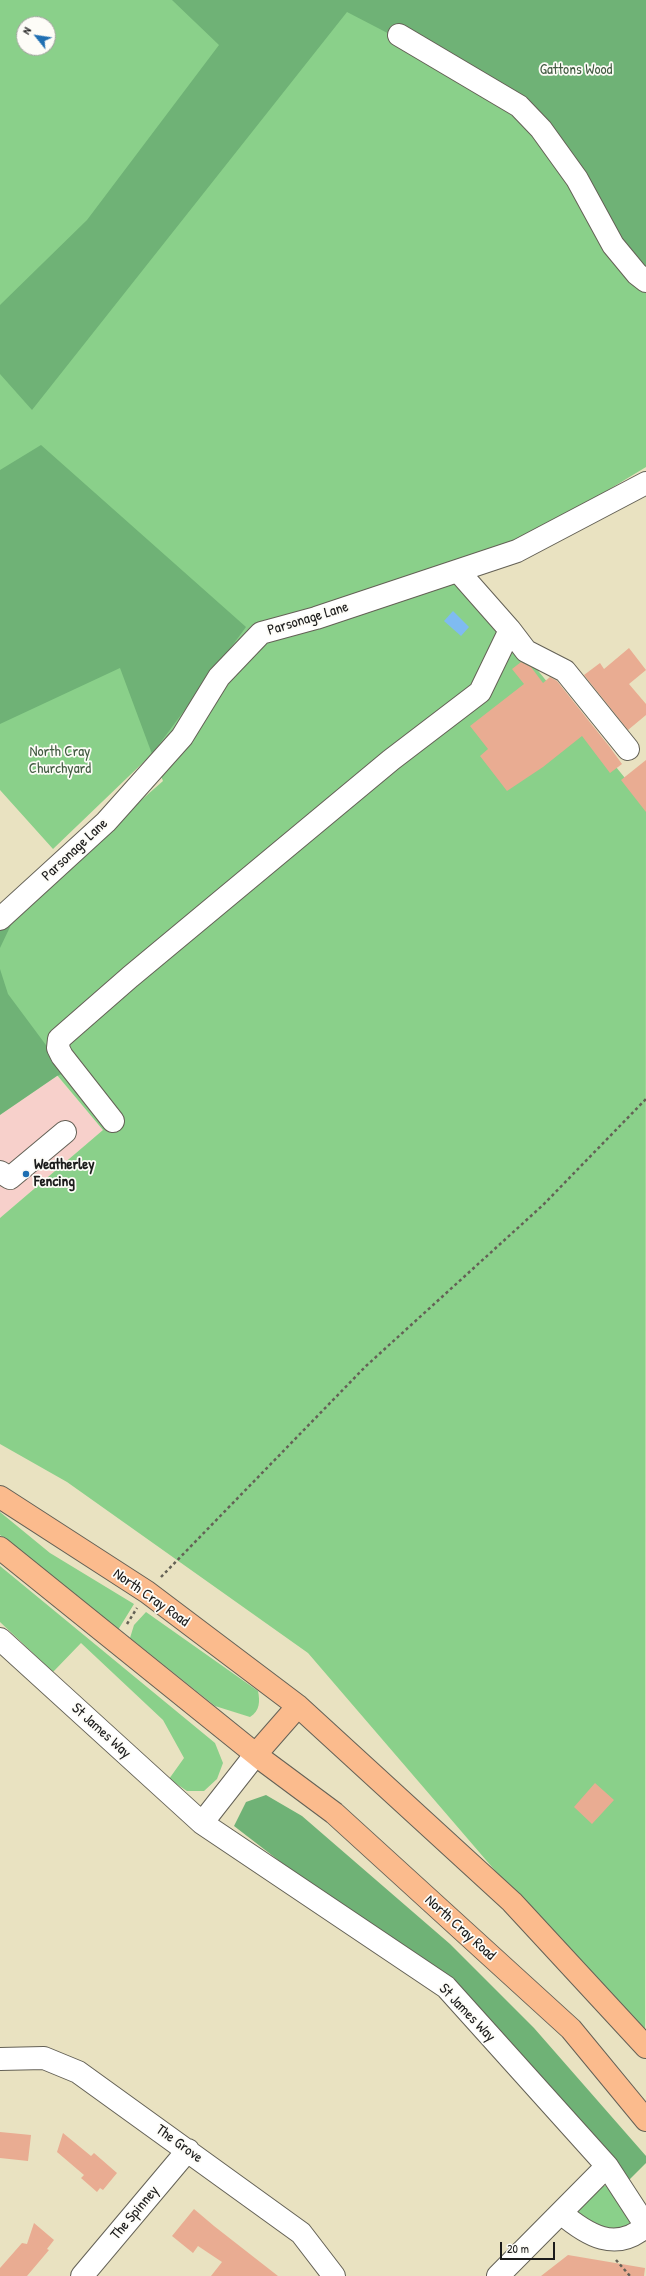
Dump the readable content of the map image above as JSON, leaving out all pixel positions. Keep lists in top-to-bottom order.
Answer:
{
  "streets": {
    "main road": ["North Cray Road"],
    "street": [
      "Parsonage Lane",
      "St James Way",
      "The Grove",
      "The Spinney"
    ]
  },
  "crossings": [
    ["The Grove", "The Spinney"]
  ],
  "parks": ["Gattons Wood", "North Cray Churchyard"],
  "places": ["Weatherley Fencing"],
  "scale_bar": "20 m",
  "north": "top left"
}
